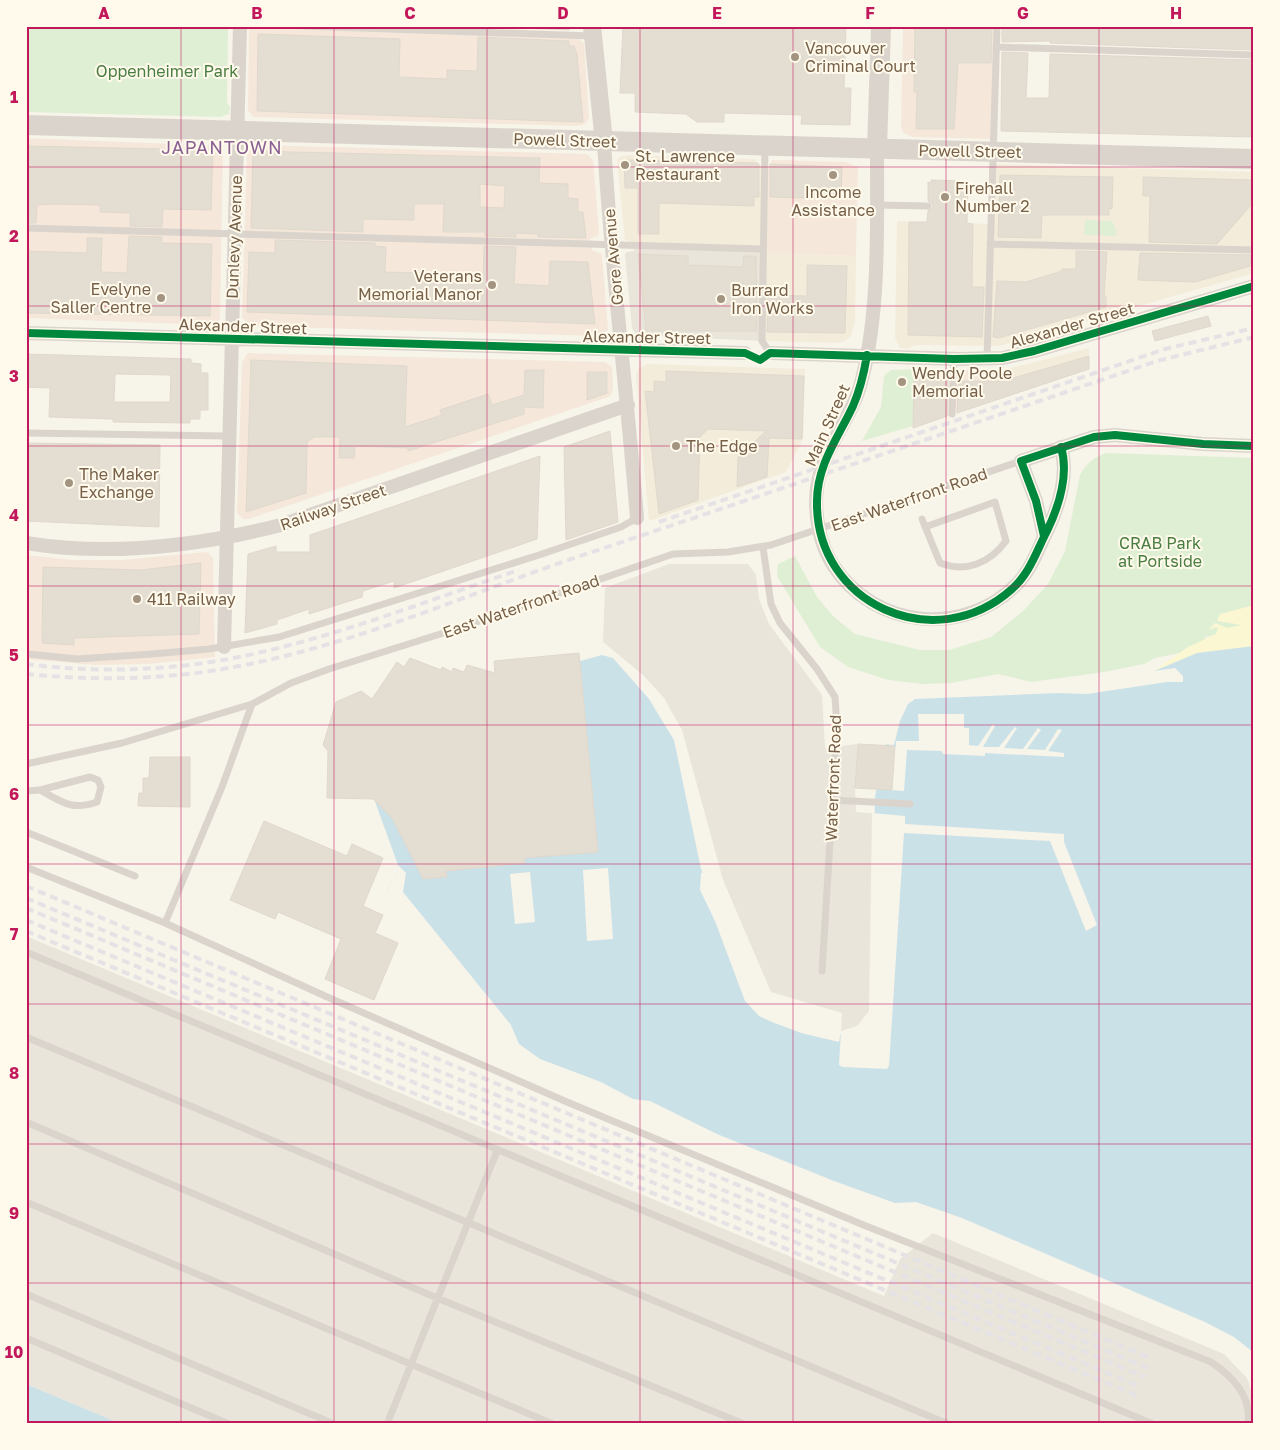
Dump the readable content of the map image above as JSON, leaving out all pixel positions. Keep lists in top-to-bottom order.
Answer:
{
  "streets": {
    "main road": ["Powell Street", "Main Street"],
    "street": [
      "Dunlevy Avenue",
      "Gore Avenue",
      "Alexander Street",
      "Railway Street"
    ],
    "lane": ["East Waterfront Road", "Waterfront Road"]
  },
  "crossings": [
    ["Powell Street", "Dunlevy Avenue"],
    ["Powell Street", "Gore Avenue"],
    ["Powell Street", "Main Street"],
    ["Dunlevy Avenue", "Alexander Street"],
    ["Dunlevy Avenue", "Railway Street"],
    ["Gore Avenue", "Alexander Street"],
    ["Gore Avenue", "Railway Street"],
    ["Alexander Street", "Main Street"],
    ["East Waterfront Road", "Waterfront Road"]
  ],
  "districts": ["JAPANTOWN"],
  "parks": ["Oppenheimer Park", "CRAB Park at Portside"],
  "places": [
    "Vancouver Criminal Court",
    "St. Lawrence Restaurant",
    "Income Assistance",
    "Firehall Number 2",
    "Veterans Memorial Manor",
    "Evelyne Saller Centre",
    "Burrard Iron Works",
    "Wendy Poole Memorial",
    "The Edge",
    "The Maker Exchange",
    "411 Railway"
  ],
  "grid": {
    "columns": [
      "A",
      "B",
      "C",
      "D",
      "E",
      "F",
      "G",
      "H"
    ],
    "rows": [
      "1",
      "2",
      "3",
      "4",
      "5",
      "6",
      "7",
      "8",
      "9",
      "10"
    ]
  }
}
